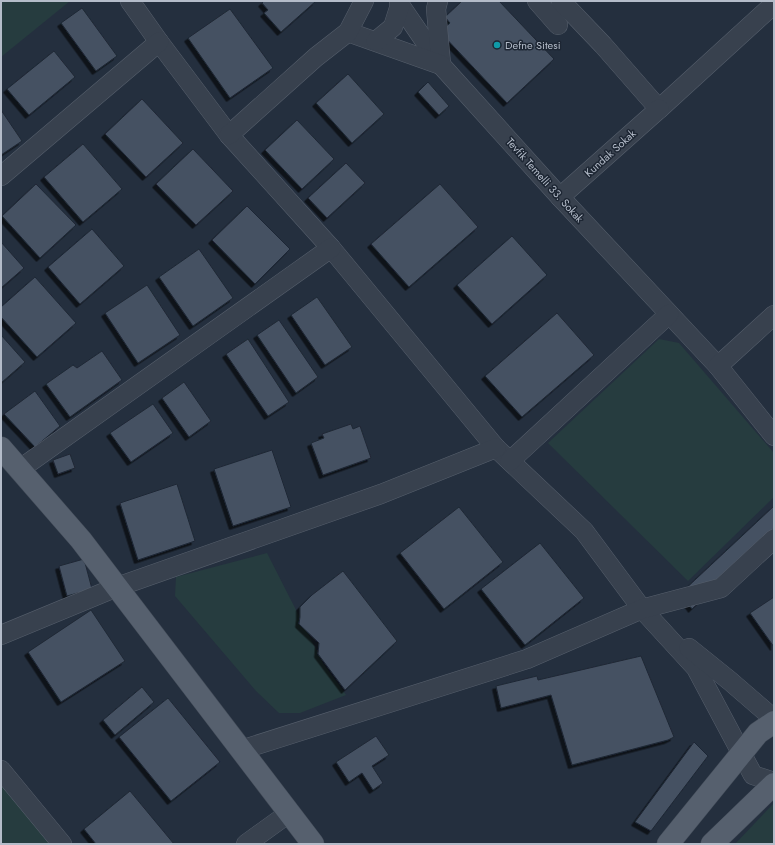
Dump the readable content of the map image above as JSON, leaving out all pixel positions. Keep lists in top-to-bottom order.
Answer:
{
  "streets": {
    "street": ["Kundak Sokak", "Tevfik Temelli 33. Sokak"]
  },
  "crossings": [
    ["Kundak Sokak", "Tevfik Temelli 33. Sokak"]
  ],
  "places": ["Defne Sitesi"]
}
